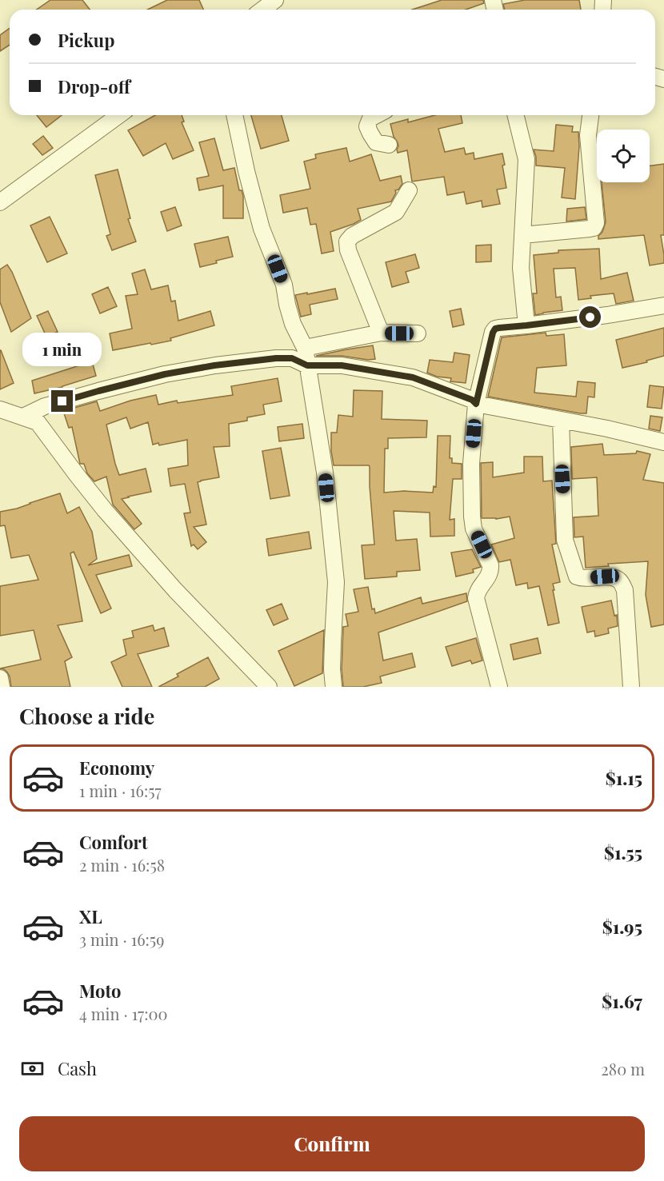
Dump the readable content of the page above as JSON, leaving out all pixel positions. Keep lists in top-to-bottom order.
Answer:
{
  "page": {
    "banner": ["Pickup", "Drop-off"],
    "bubble": "1 min",
    "heading": "Choose a ride",
    "list": [
      {
        "name": "Economy",
        "note": "1 min · 16:57",
        "value": "$1.15"
      },
      {
        "name": "Comfort",
        "note": "2 min · 16:58",
        "value": "$1.55"
      },
      {
        "name": "XL",
        "note": "3 min · 16:59",
        "value": "$1.95"
      },
      {
        "name": "Moto",
        "note": "4 min · 17:00",
        "value": "$1.67"
      }
    ],
    "pay": ["Cash", "280 m"],
    "buttons": "Confirm"
  }
}
